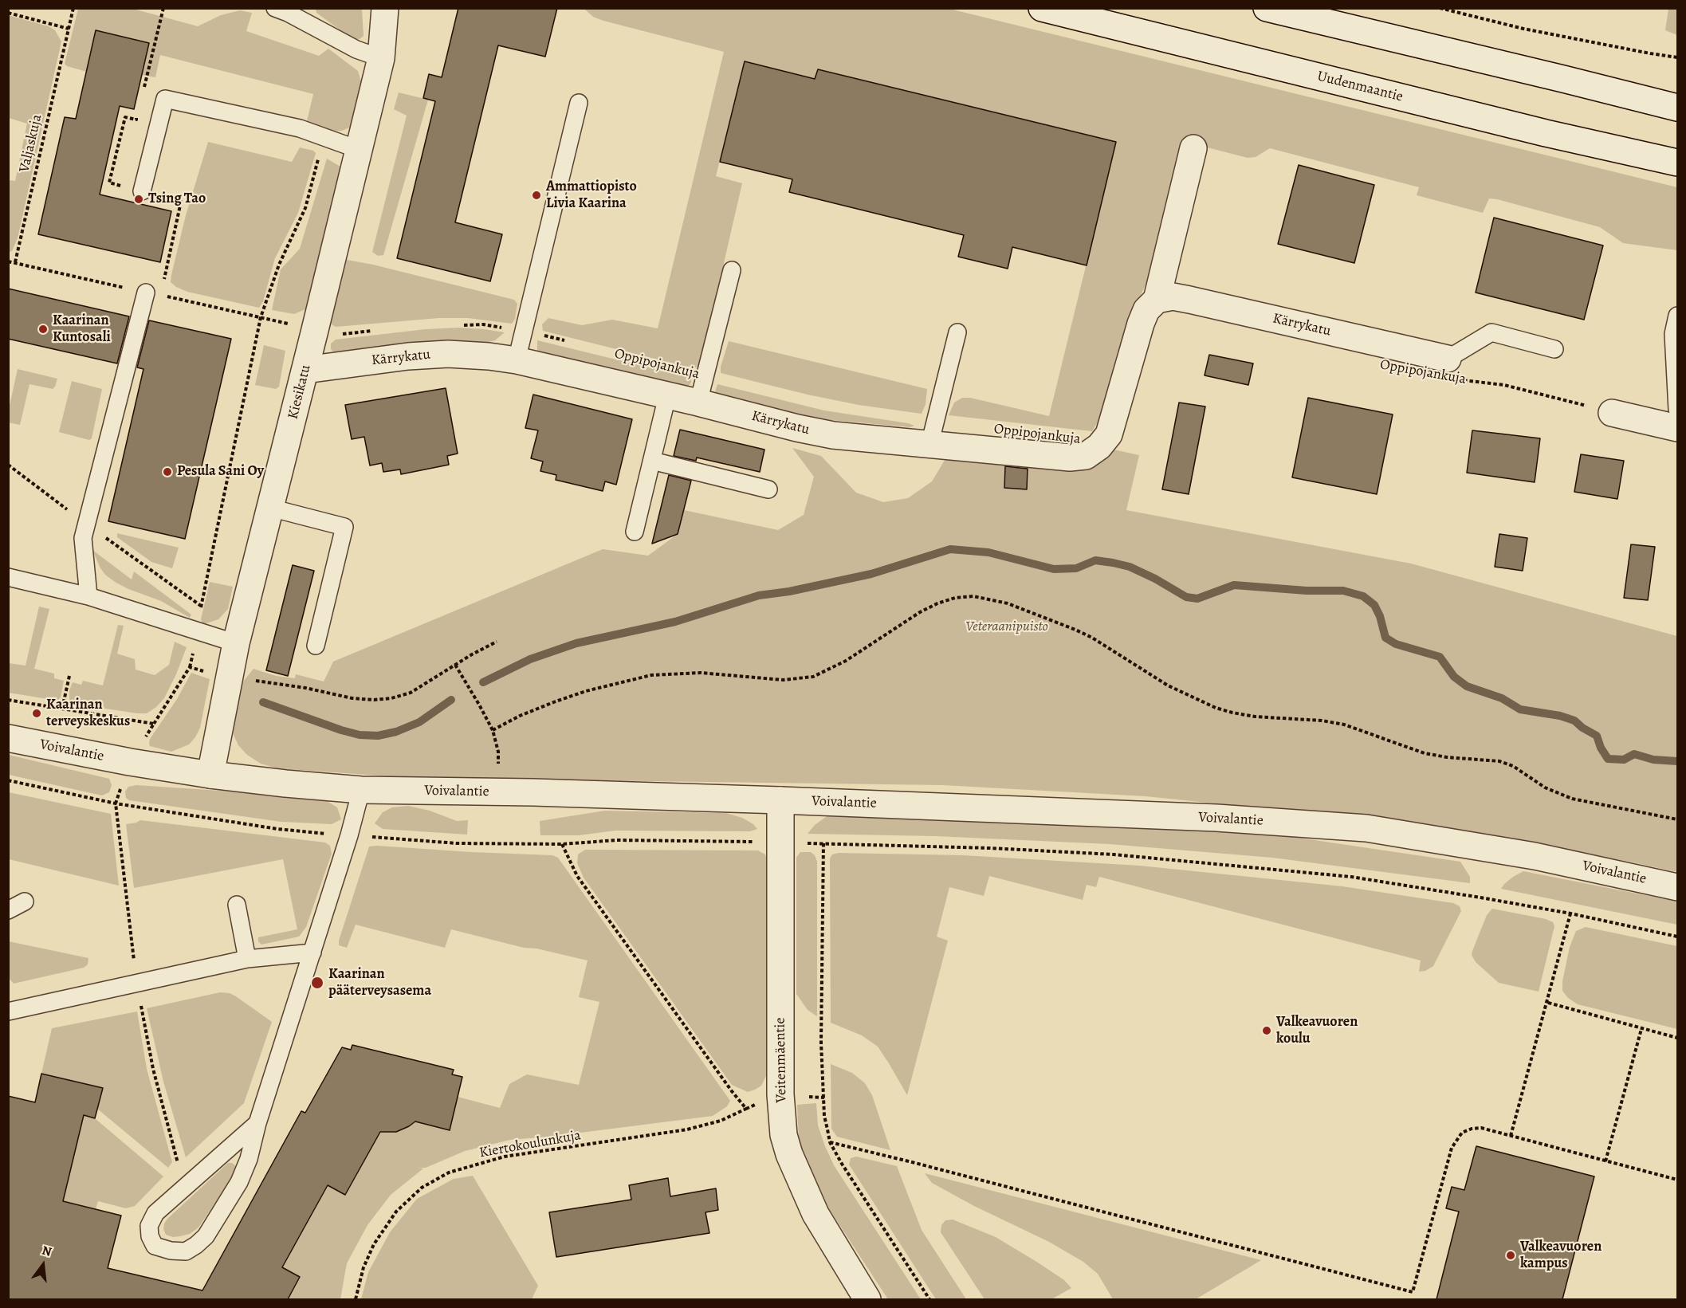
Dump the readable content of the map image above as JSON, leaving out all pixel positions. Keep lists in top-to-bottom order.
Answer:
{
  "streets": {
    "street": [
      "Uudenmaantie",
      "Kärrykatu",
      "Kiesikatu",
      "Voivalantie",
      "Veitenmäentie"
    ],
    "path": ["Valjaskuja", "Oppipojankuja", "Kiertokoulunkuja"]
  },
  "crossings": [
    ["Kärrykatu", "Oppipojankuja"],
    ["Kärrykatu", "Kiesikatu"],
    ["Kiesikatu", "Voivalantie"],
    ["Voivalantie", "Veitenmäentie"]
  ],
  "parks": ["Veteraanipuisto"],
  "places": [
    "Ammattiopisto Livia Kaarina",
    "Tsing Tao",
    "Kaarinan Kuntosali",
    "Pesula Sani Oy",
    "Kaarinan terveyskeskus",
    "Kaarinan pääterveysasema",
    "Valkeavuoren koulu",
    "Valkeavuoren kampus"
  ],
  "north": "top"
}
